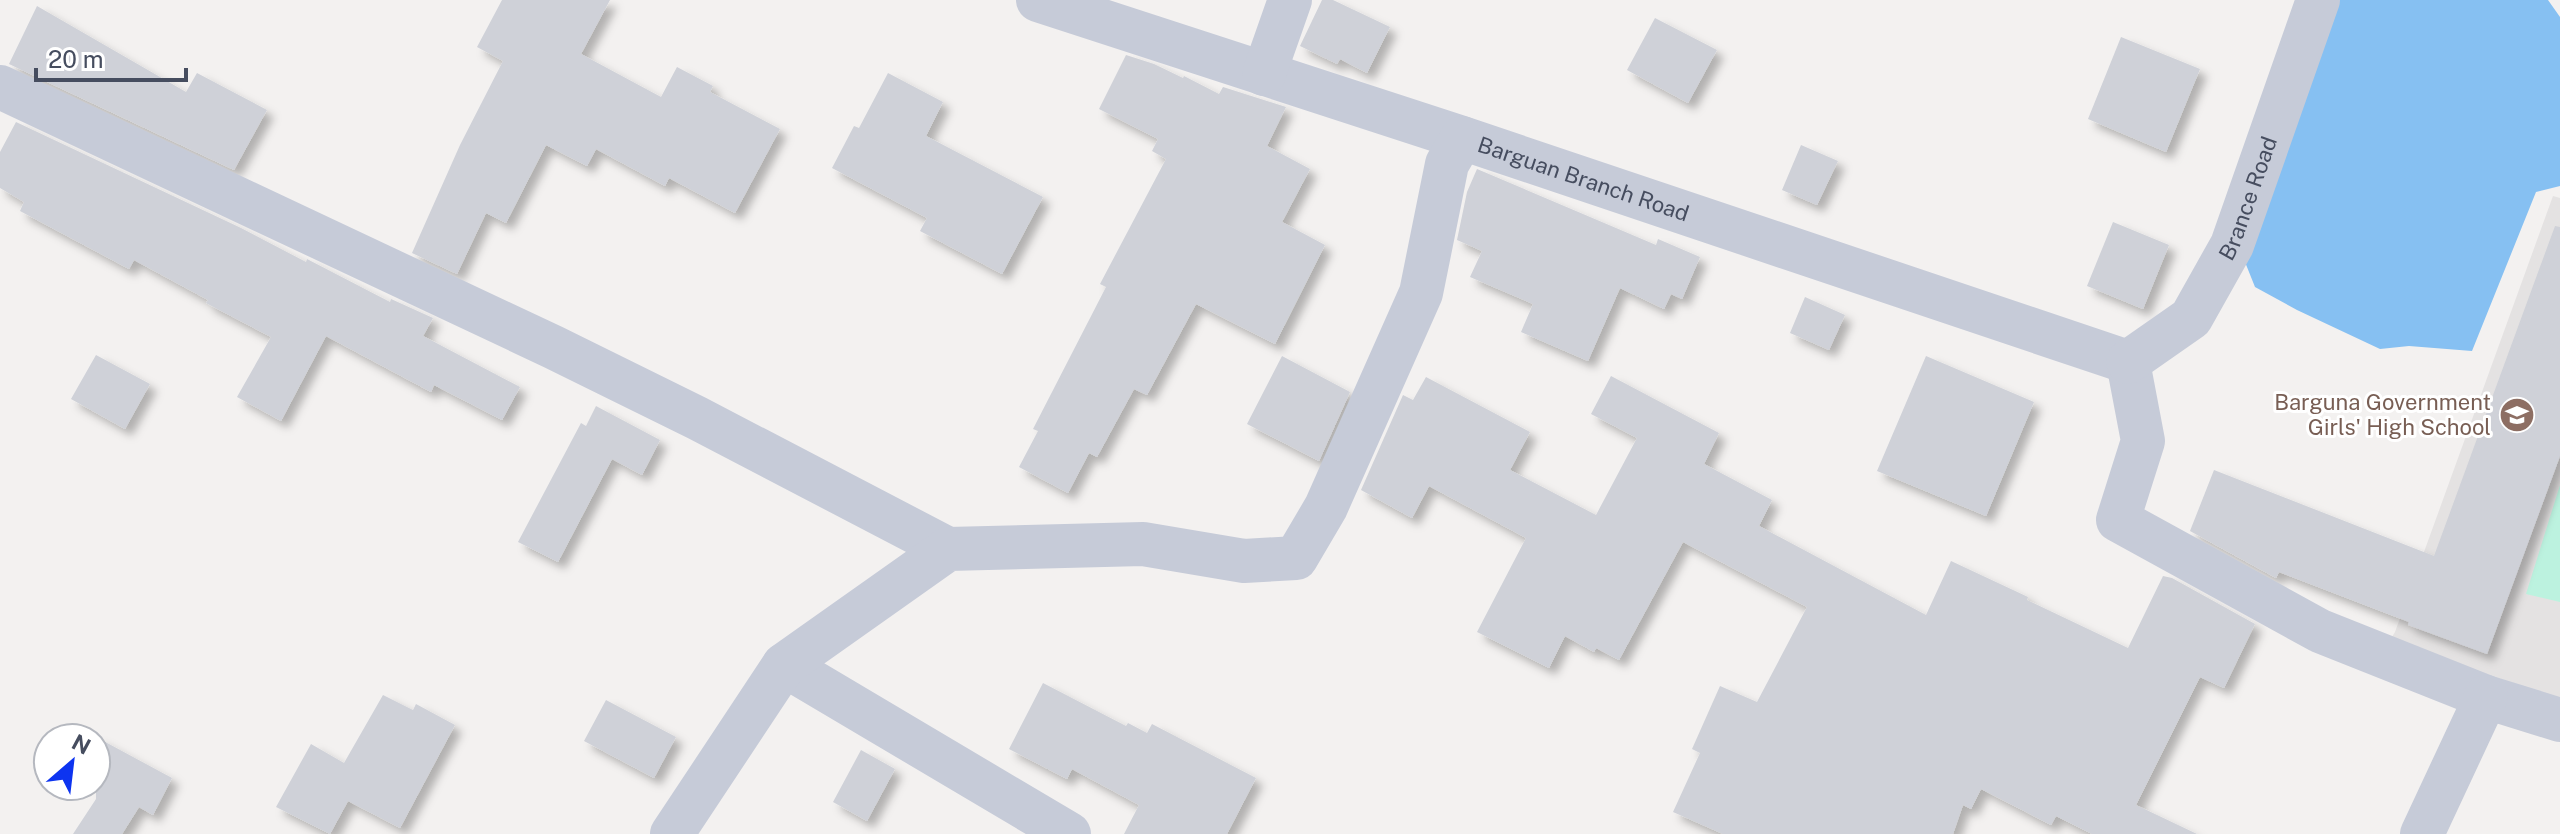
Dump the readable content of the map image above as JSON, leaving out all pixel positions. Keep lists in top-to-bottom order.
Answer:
{
  "streets": {
    "street": ["Barguan Branch Road", "Brance Road"]
  },
  "crossings": [
    ["Barguan Branch Road", "Brance Road"]
  ],
  "places": {
    "school or university": ["Barguna Government Girls' High School"]
  },
  "scale_bar": "20 m",
  "north": "top right"
}
